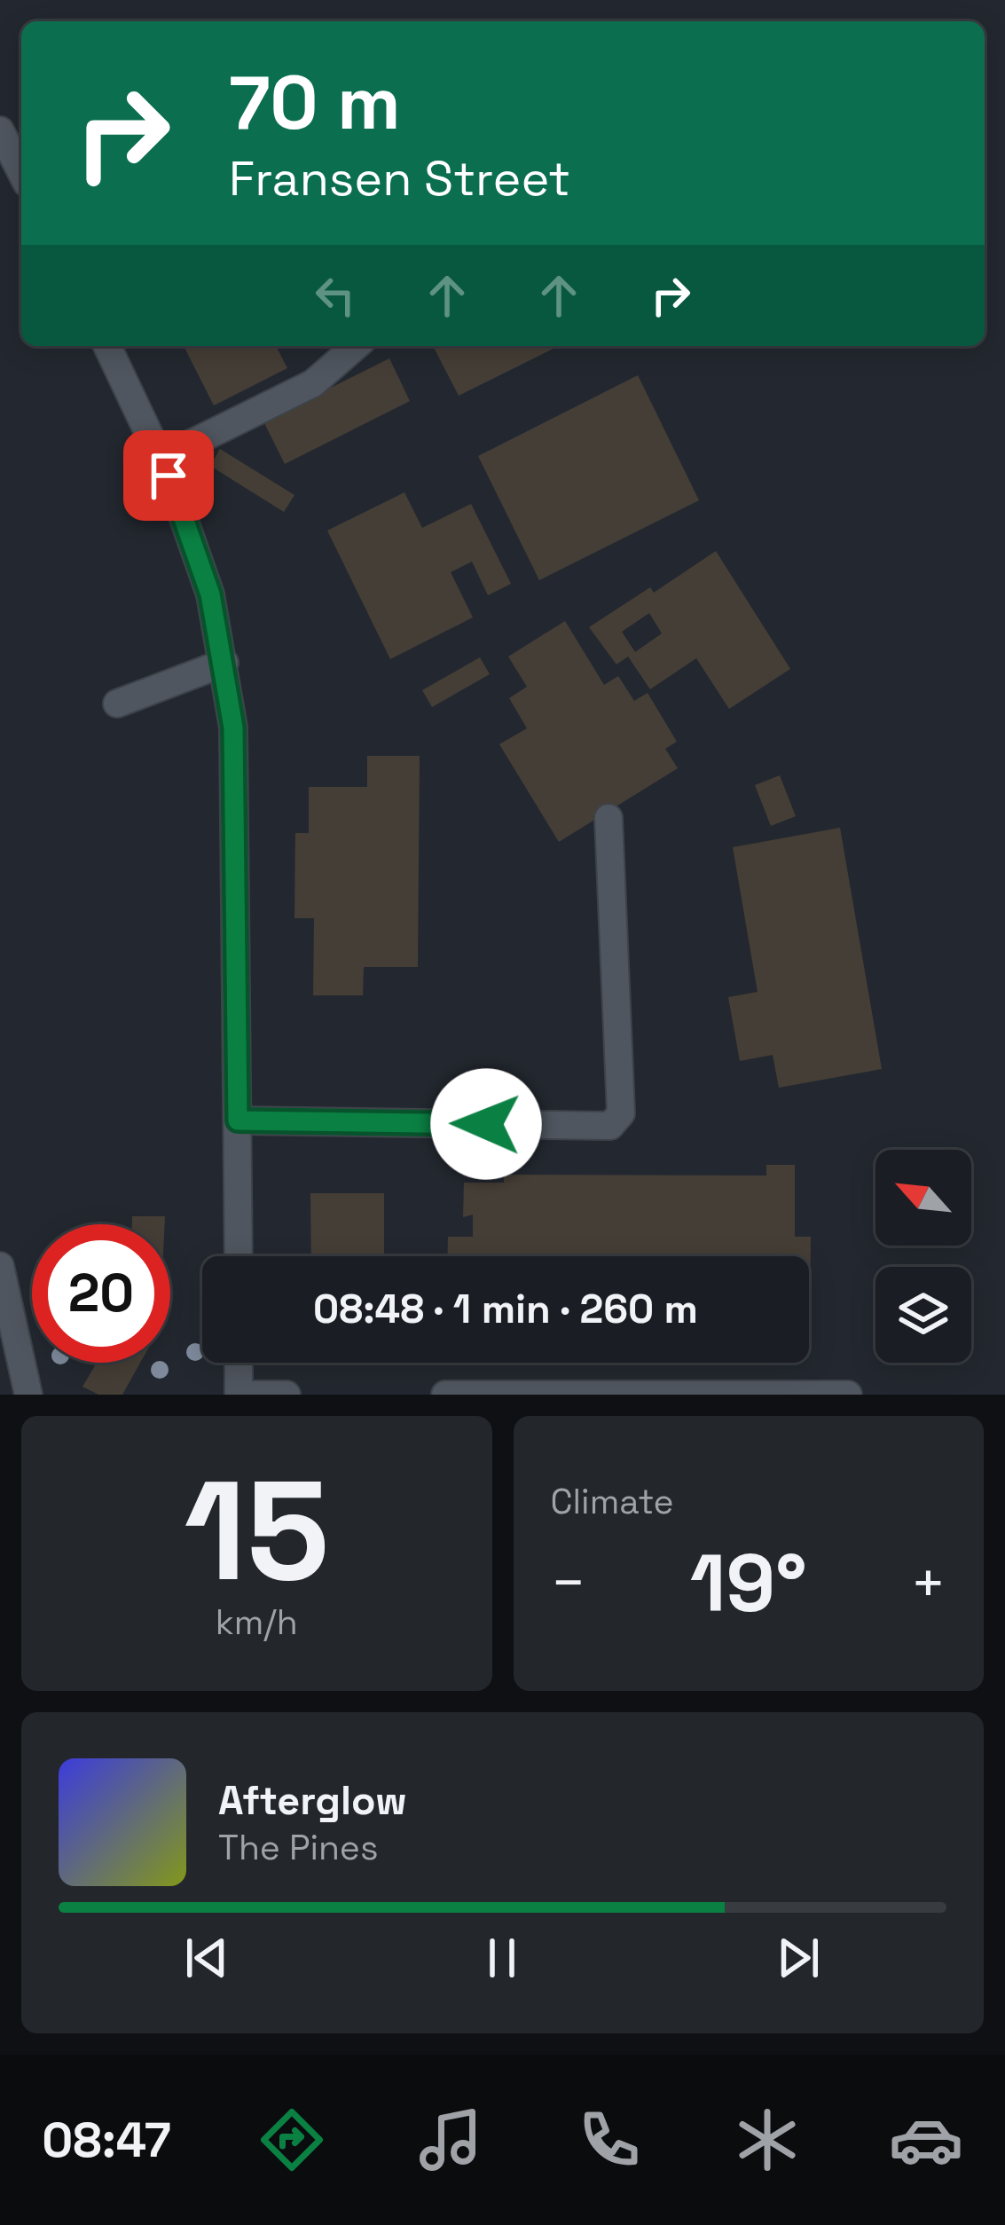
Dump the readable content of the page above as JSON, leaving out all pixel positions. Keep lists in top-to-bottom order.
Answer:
{
  "north": "top left",
  "page": {
    "turn": ["70 m", "Fransen Street"],
    "limit": "20",
    "trip": "08:48 · 1 min · 260 m",
    "tile": [
      ["15", "km/h"],
      "Climate"
    ],
    "heat": ["−", "19°", "+"],
    "song": ["Afterglow", "The Pines"],
    "tabs": "08:47"
  }
}
